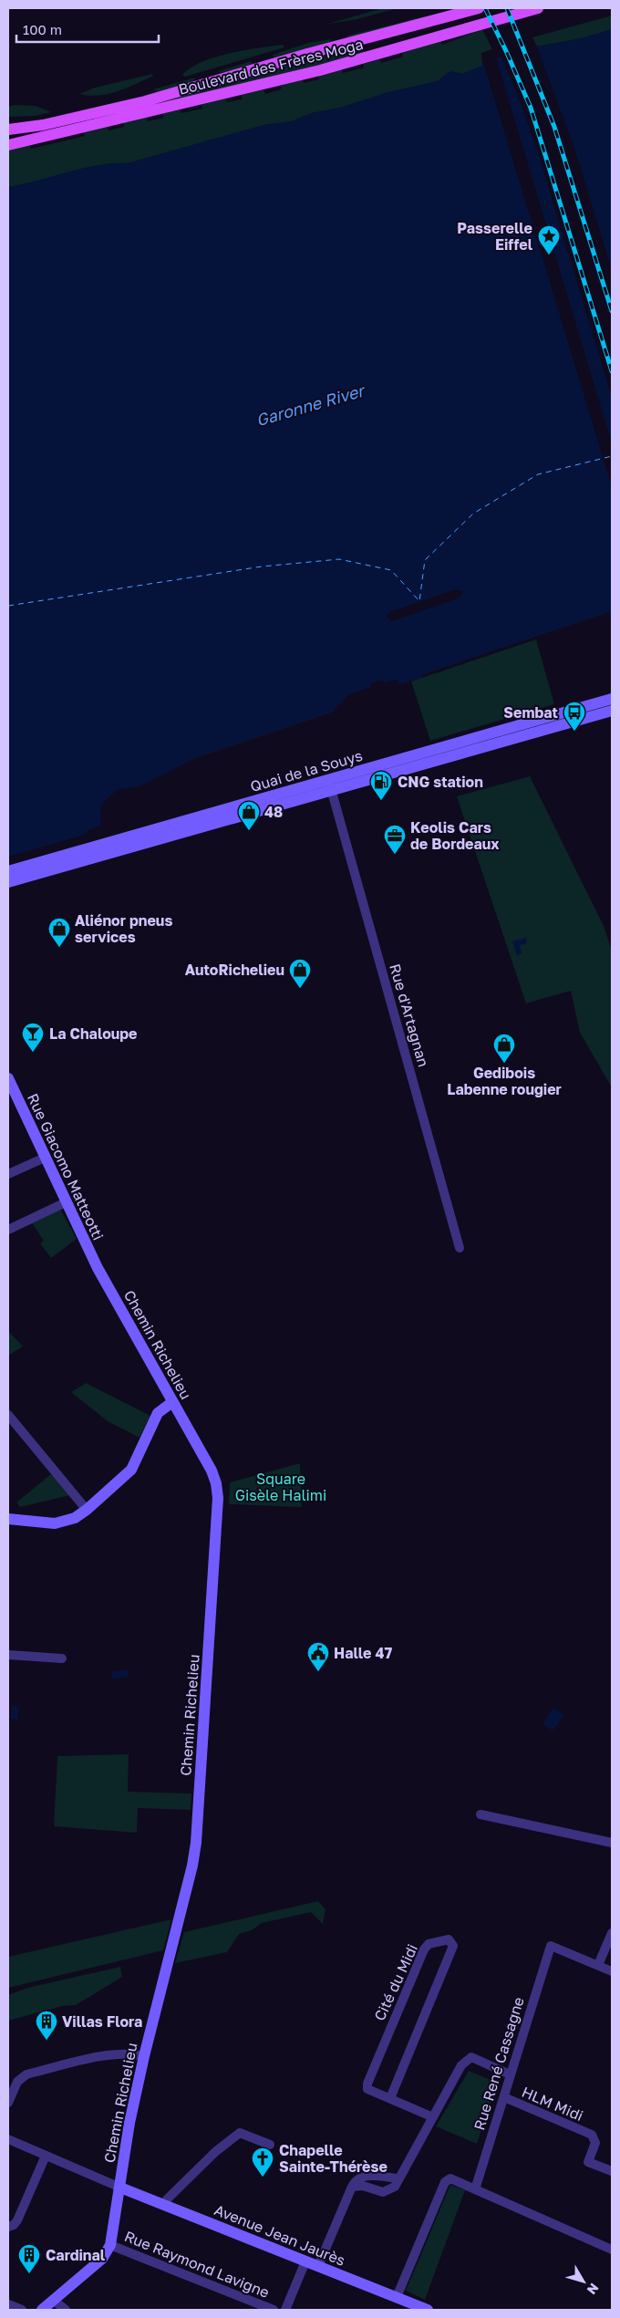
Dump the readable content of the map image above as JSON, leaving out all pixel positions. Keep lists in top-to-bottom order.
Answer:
{
  "streets": {
    "main road": ["Boulevard des Frères Moga"],
    "street": [
      "Quai de la Souys",
      "Rue d'Artagnan",
      "Rue Giacomo Matteotti",
      "Chemin Richelieu",
      "Cité du Midi",
      "Rue René Cassagne",
      "HLM Midi",
      "Avenue Jean Jaurès",
      "Rue Raymond Lavigne"
    ]
  },
  "crossings": [
    ["Quai de la Souys", "Rue d'Artagnan"],
    ["Rue Giacomo Matteotti", "Chemin Richelieu"],
    ["Chemin Richelieu", "Avenue Jean Jaurès"],
    ["Chemin Richelieu", "Rue Raymond Lavigne"],
    ["Rue René Cassagne", "HLM Midi"]
  ],
  "water": ["Garonne River"],
  "parks": ["Square Gisèle Halimi"],
  "places": {
    "place": ["Passerelle Eiffel"],
    "bus stop": ["Sembat"],
    "fuel station": ["CNG station"],
    "shop": [
      "48",
      "Aliénor pneus services",
      "AutoRichelieu",
      "Gedibois Labenne rougier"
    ],
    "office": ["Keolis Cars de Bordeaux"],
    "bar": ["La Chaloupe"],
    "public building": ["Halle 47"],
    "building": ["Villas Flora", "Cardinal"],
    "church": ["Chapelle Sainte-Thérèse"]
  },
  "scale_bar": "100 m",
  "north": "bottom right"
}
